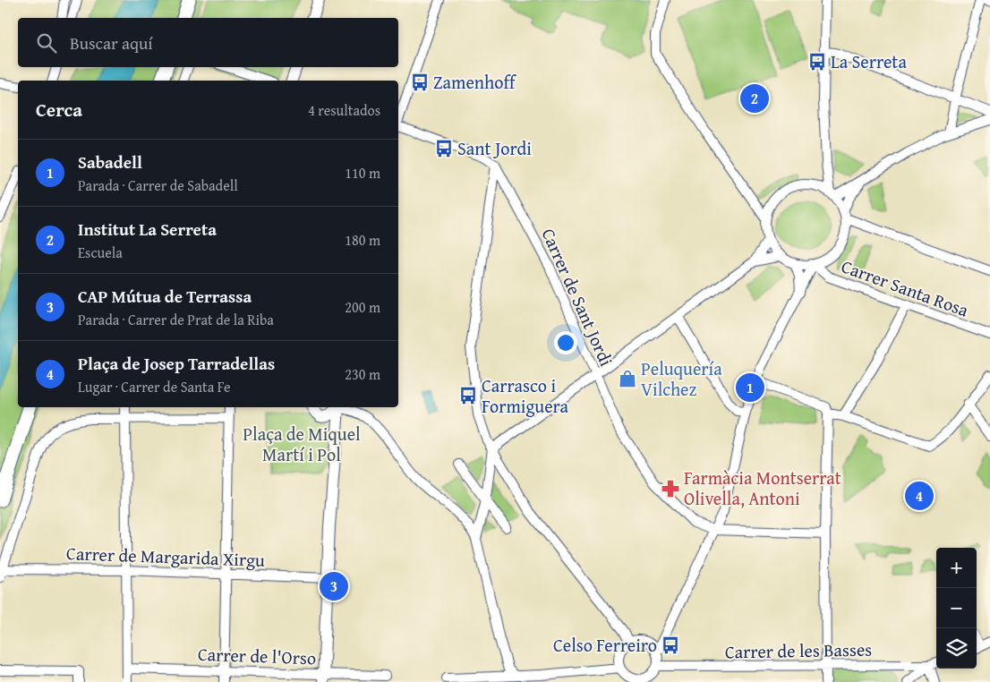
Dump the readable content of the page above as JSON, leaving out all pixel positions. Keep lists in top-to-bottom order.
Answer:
{
  "streets": {
    "street": [
      "Carrer Santa Rosa",
      "Carrer de Sant Jordi",
      "Carrer de Margarida Xirgu",
      "Carrer de les Basses",
      "Carrer de l'Orso"
    ]
  },
  "parks": ["Plaça de Miquel Martí i Pol"],
  "places": {
    "bus stop": [
      "La Serreta",
      "Zamenhoff",
      "Sant Jordi",
      "Carrasco i Formiguera",
      "Celso Ferreiro"
    ],
    "shop": ["Peluquería Vilchez"],
    "pharmacy": ["Farmàcia Montserrat Olivella, Antoni"]
  },
  "page": {
    "search": "Buscar aquí",
    "heading": ["Cerca", "4 resultados"],
    "pins": [
      "2",
      "1",
      "4",
      "3"
    ],
    "list": [
      {
        "mark": "1",
        "name": "Sabadell",
        "note": "Parada · Carrer de Sabadell",
        "value": "110 m"
      },
      {
        "mark": "2",
        "name": "Institut La Serreta",
        "note": "Escuela",
        "value": "180 m"
      },
      {
        "mark": "3",
        "name": "CAP Mútua de Terrassa",
        "note": "Parada · Carrer de Prat de la Riba",
        "value": "200 m"
      },
      {
        "mark": "4",
        "name": "Plaça de Josep Tarradellas",
        "note": "Lugar · Carrer de Santa Fe",
        "value": "230 m"
      }
    ],
    "map_buttons": ["+", "−"]
  }
}
